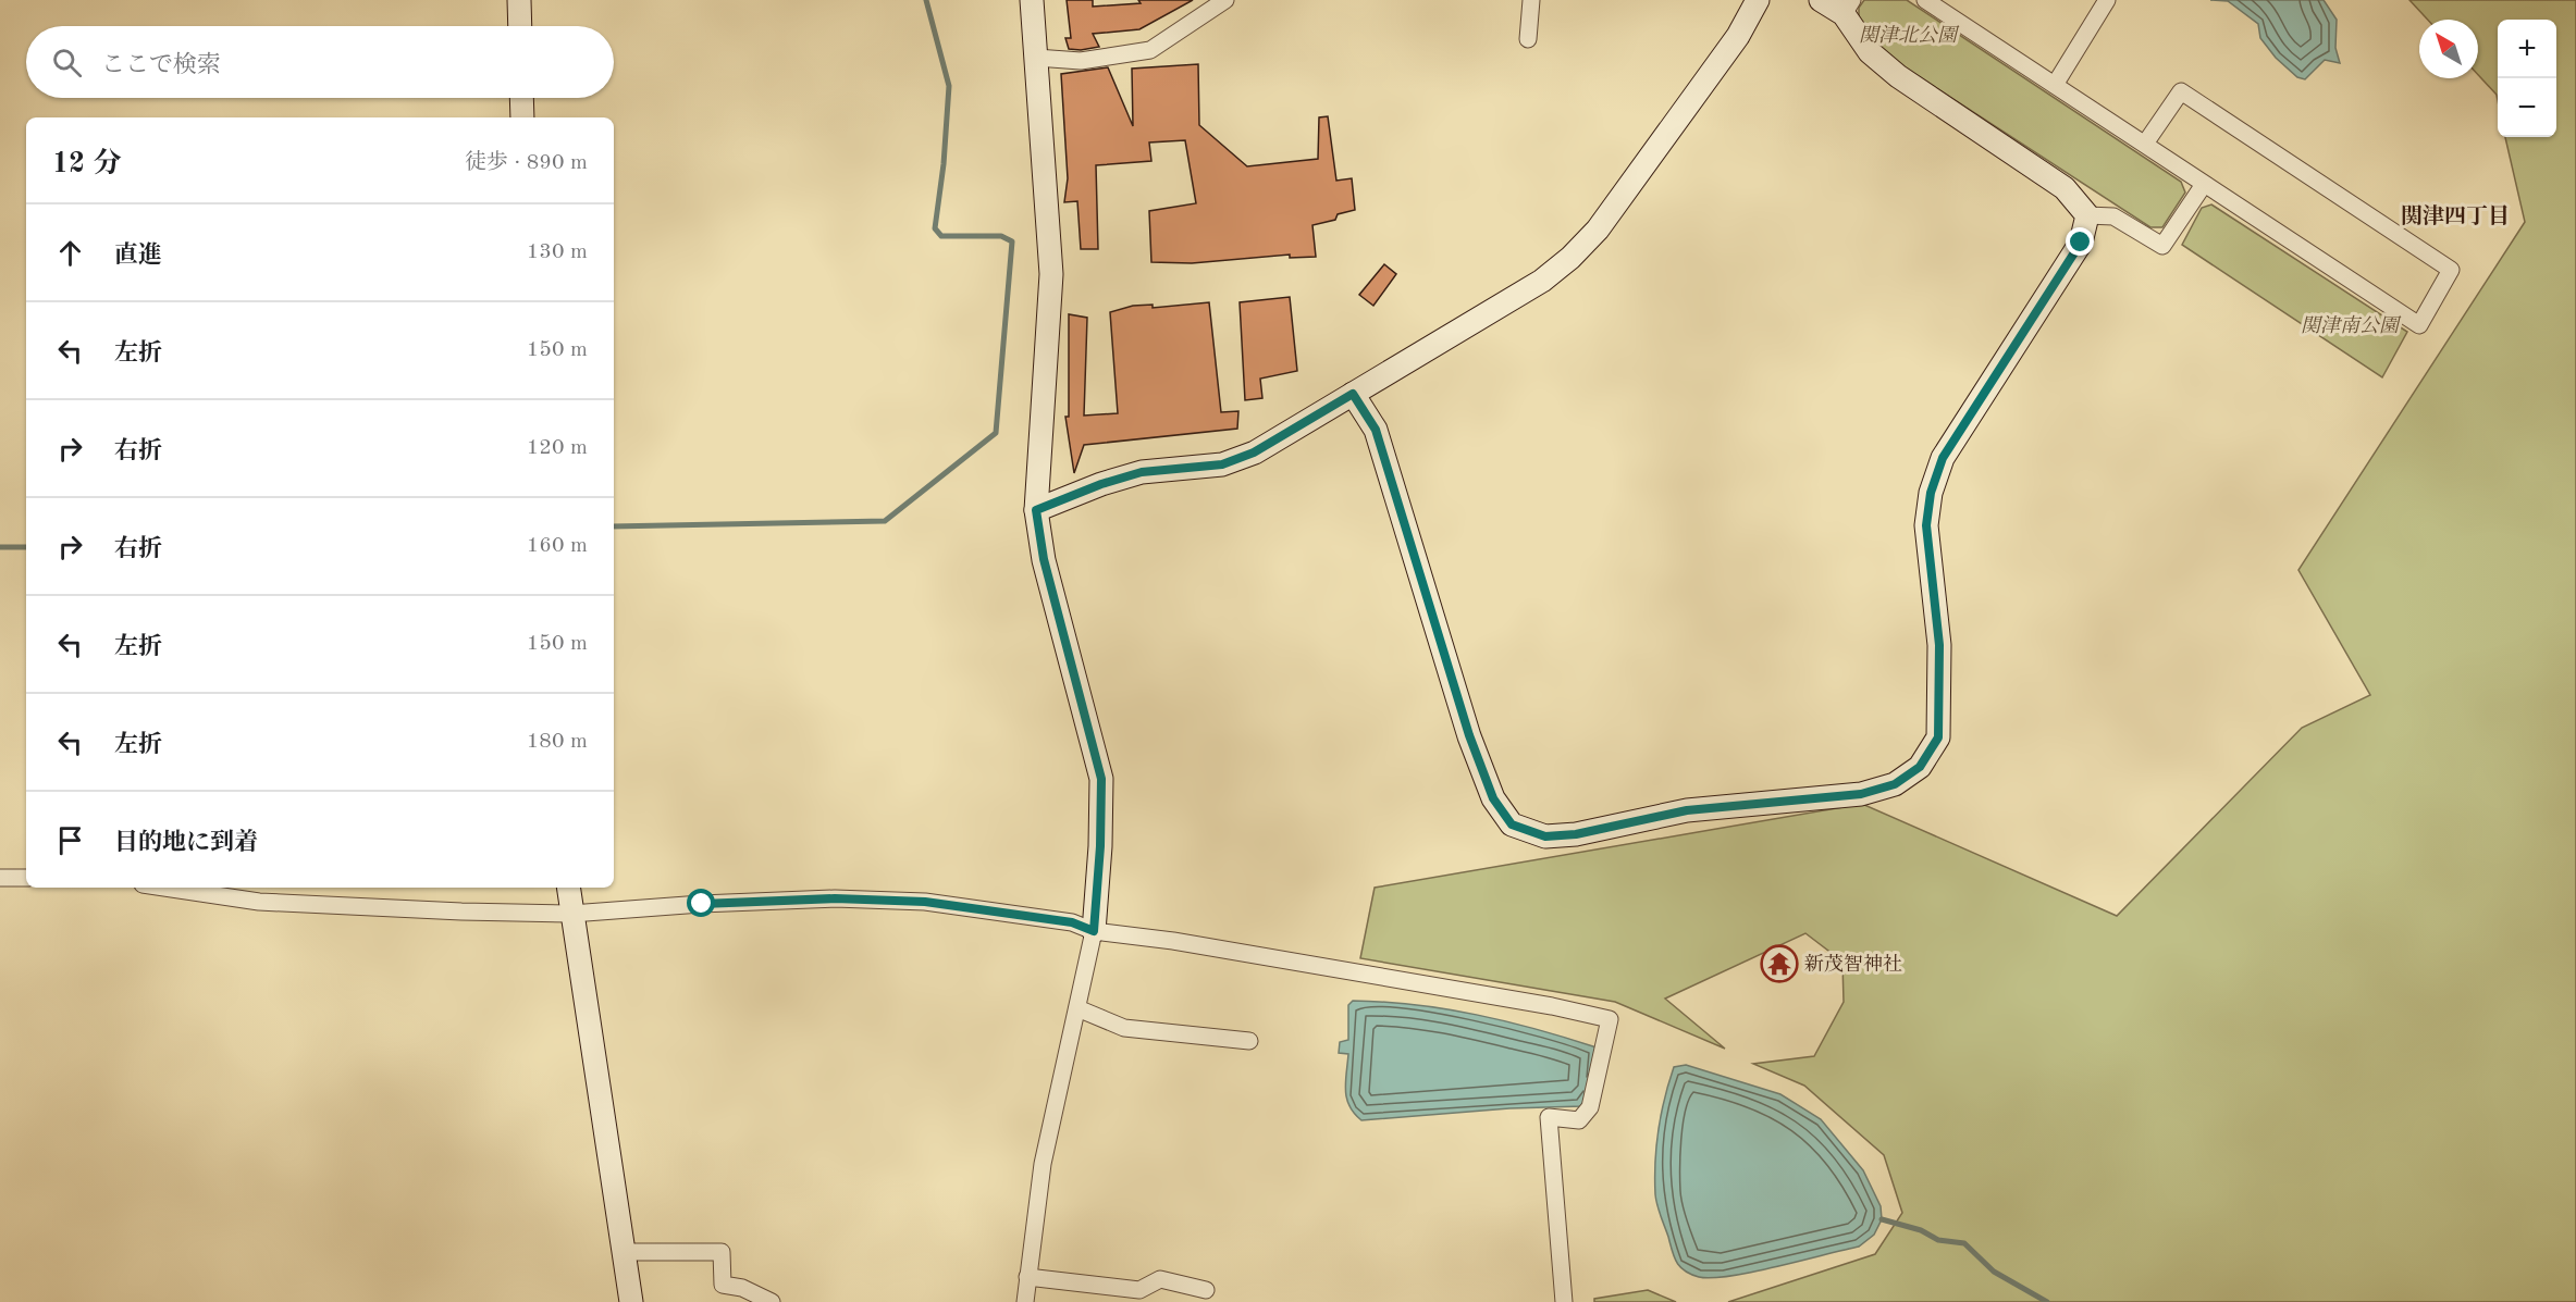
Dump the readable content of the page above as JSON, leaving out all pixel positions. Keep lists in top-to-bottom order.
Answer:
{
  "districts": ["関津四丁目"],
  "parks": ["関津北公園", "関津南公園"],
  "places": {
    "temple": ["新茂智神社"]
  },
  "north": "top left",
  "page": {
    "map_buttons": ["+", "−"],
    "search": "ここで検索",
    "heading": ["12 分", "徒歩 · 890 m"],
    "list": [
      ["直進", "130 m"],
      ["左折", "150 m"],
      ["右折", "120 m"],
      ["右折", "160 m"],
      ["左折", "150 m"],
      ["左折", "180 m"],
      "目的地に到着"
    ]
  }
}
